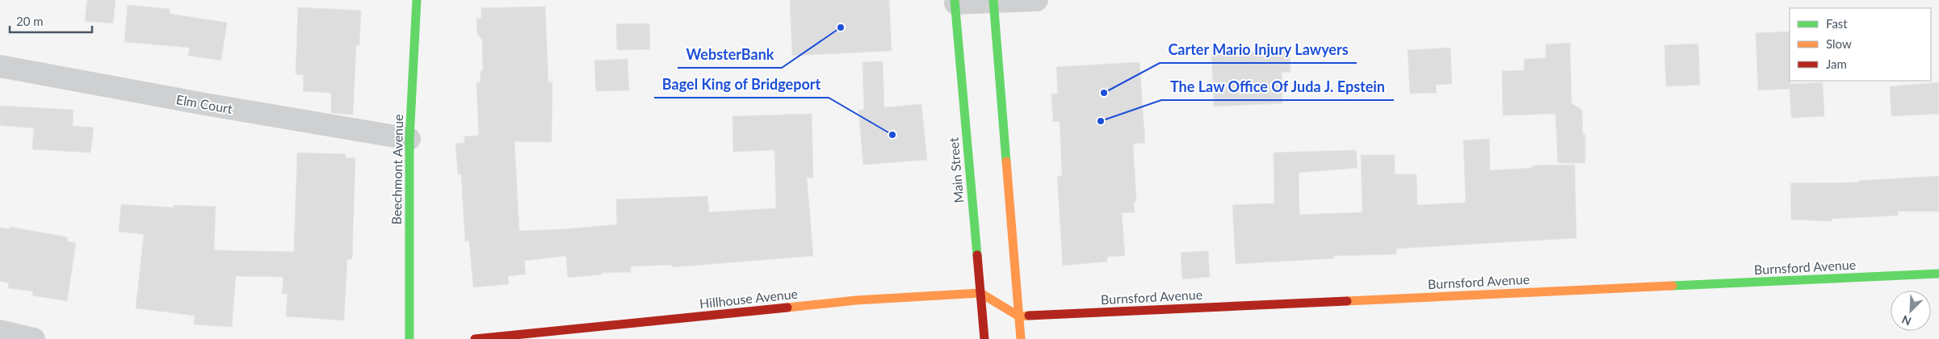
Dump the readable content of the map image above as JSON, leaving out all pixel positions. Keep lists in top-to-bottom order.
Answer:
{
  "streets": {
    "street": [
      "Elm Court",
      "Beechmont Avenue",
      "Main Street",
      "Burnsford Avenue",
      "Hillhouse Avenue"
    ]
  },
  "crossings": [
    ["Elm Court", "Beechmont Avenue"],
    ["Main Street", "Hillhouse Avenue"]
  ],
  "places": [
    "WebsterBank",
    "Carter Mario Injury Lawyers",
    "The Law Office Of Juda J. Epstein",
    "Bagel King of Bridgeport"
  ],
  "legend": ["Fast", "Slow", "Jam"],
  "scale_bar": "20 m",
  "north": "bottom left"
}
